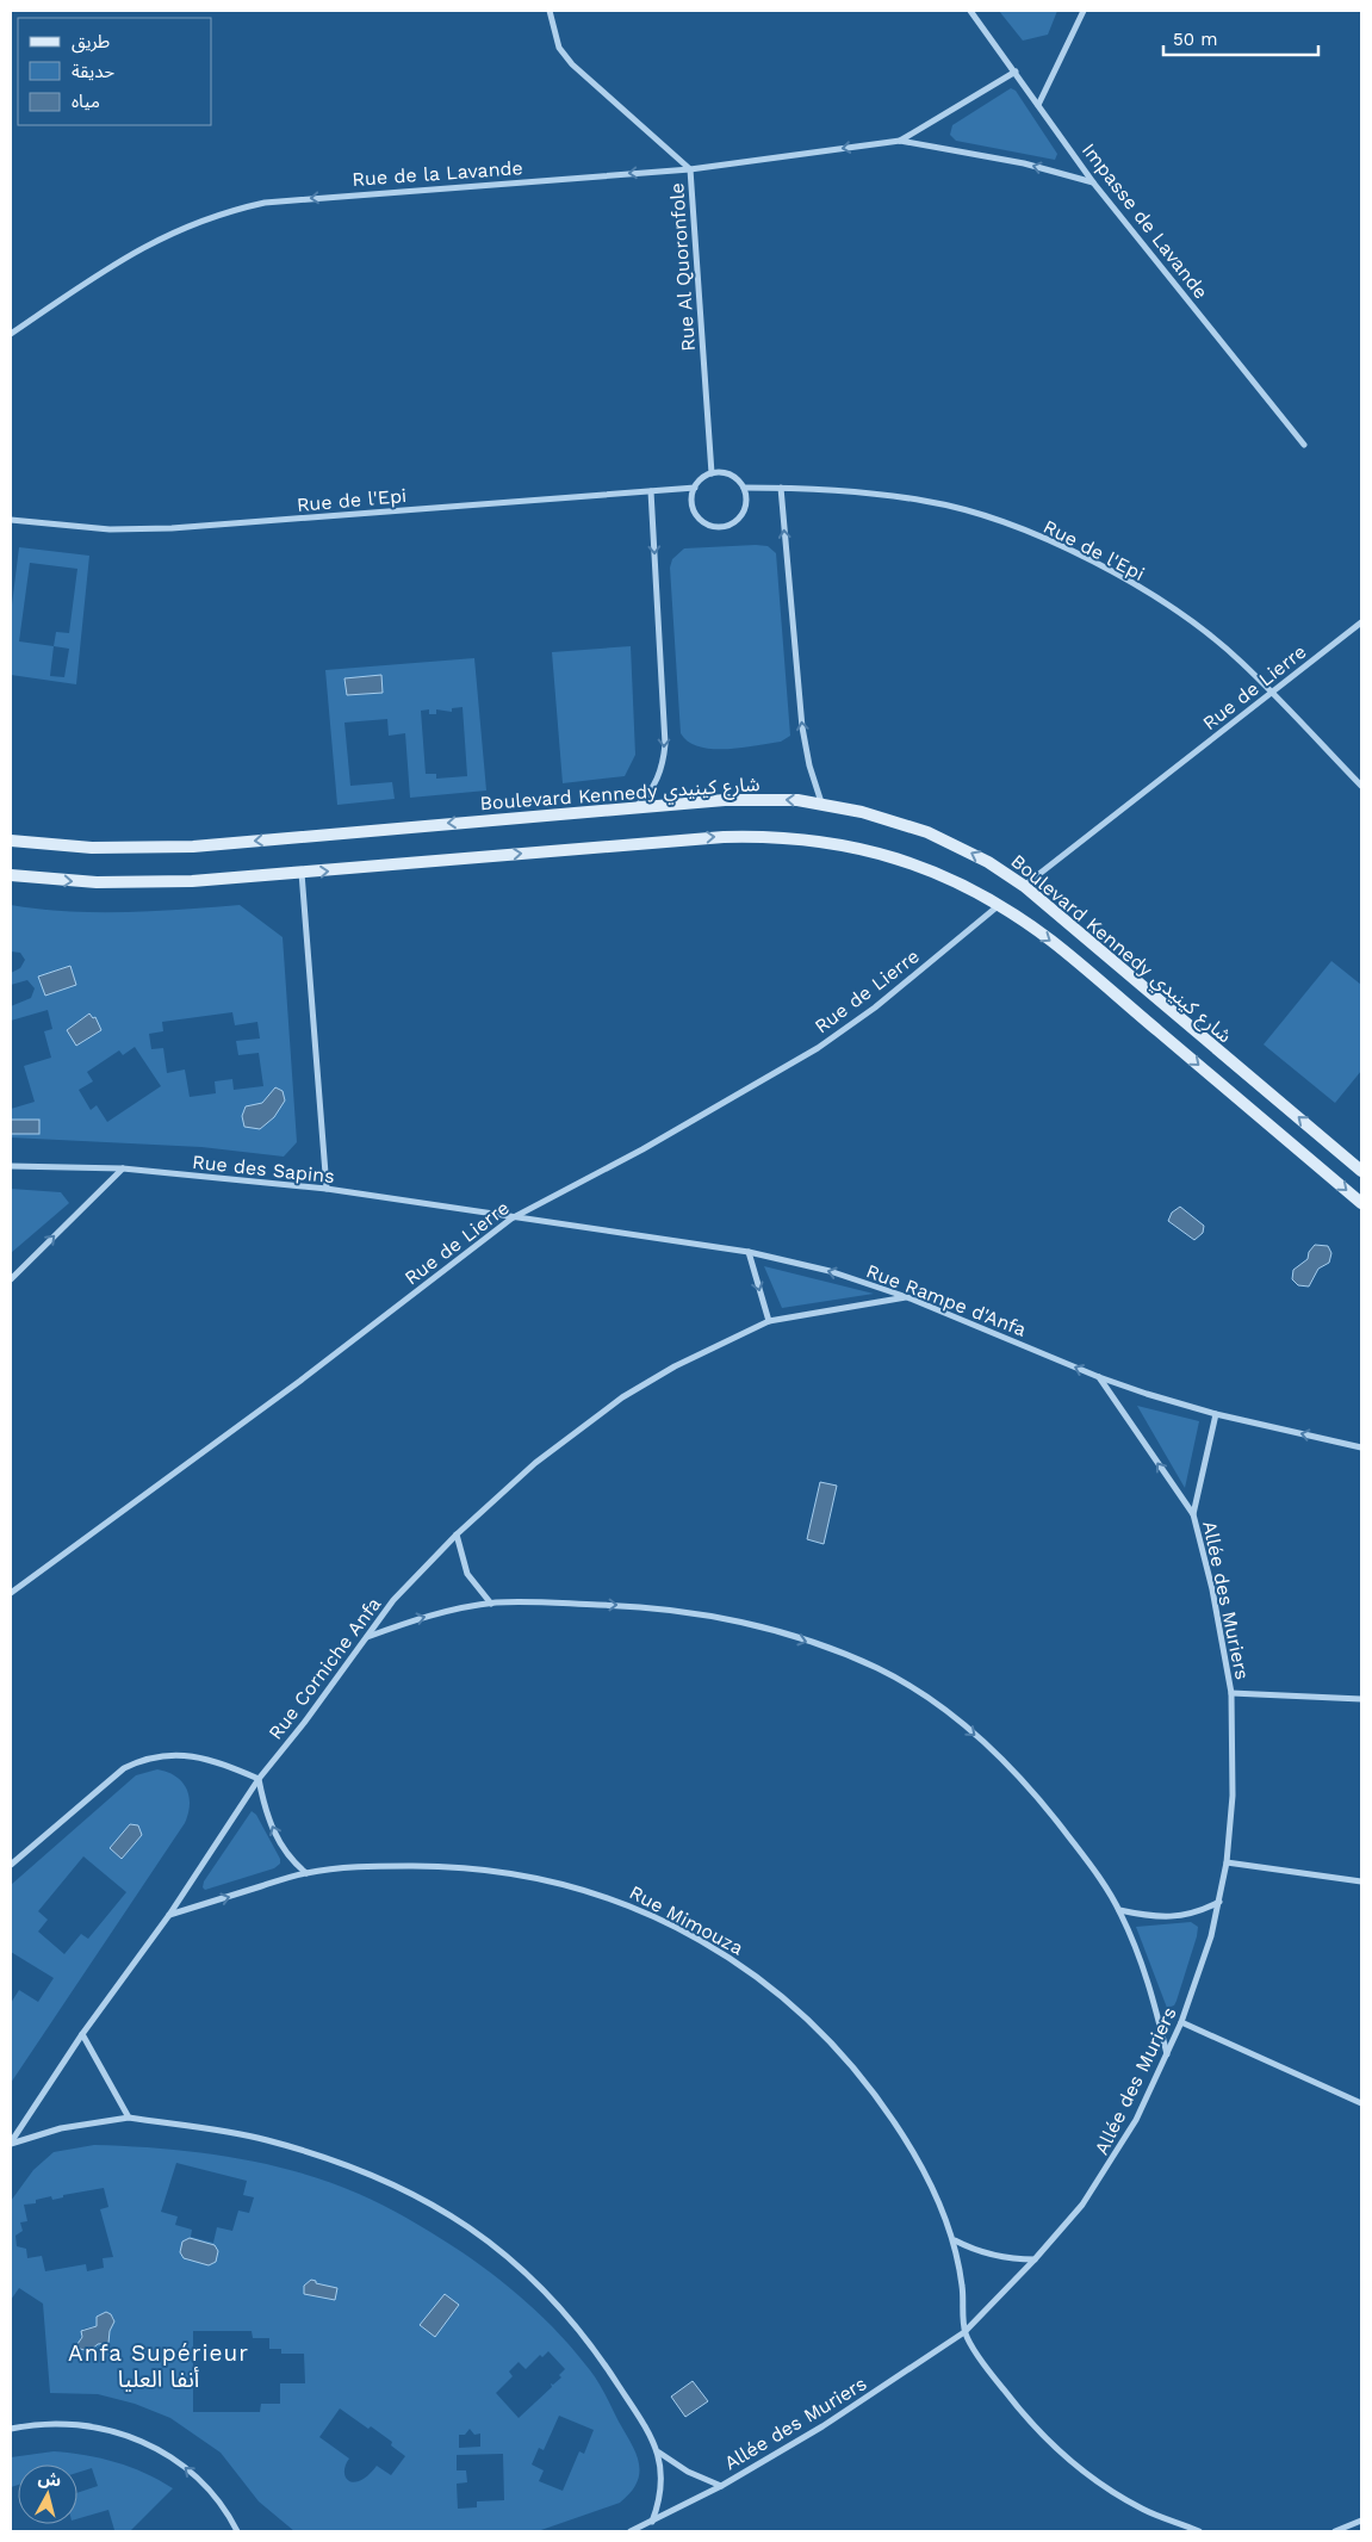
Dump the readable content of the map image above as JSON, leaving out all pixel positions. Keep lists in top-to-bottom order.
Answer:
{
  "streets": {
    "main road": ["Boulevard Kennedy شارع كينيدي"],
    "street": [
      "Rue de la Lavande",
      "Impasse de Lavande",
      "Rue Al Quoronfole",
      "Rue de l'Epi",
      "Rue de Lierre",
      "Rue des Sapins",
      "Rue Rampe d'Anfa",
      "Allée des Muriers",
      "Rue Corniche Anfa",
      "Rue Mimouza"
    ]
  },
  "crossings": [
    ["Rue de la Lavande", "Impasse de Lavande"],
    ["Rue de la Lavande", "Rue Al Quoronfole"],
    ["Rue Al Quoronfole", "Rue de l'Epi"],
    ["Rue de l'Epi", "Rue de Lierre"],
    ["Rue de Lierre", "Boulevard Kennedy شارع كينيدي"],
    ["Rue de Lierre", "Rue des Sapins"],
    ["Rue de Lierre", "Rue Rampe d'Anfa"],
    ["Rue des Sapins", "Rue Rampe d'Anfa"],
    ["Rue Rampe d'Anfa", "Allée des Muriers"],
    ["Rue Rampe d'Anfa", "Rue Corniche Anfa"],
    ["Allée des Muriers", "Rue Mimouza"],
    ["Rue Corniche Anfa", "Rue Mimouza"]
  ],
  "one_way": ["Rue de la Lavande", "Rue Rampe d'Anfa"],
  "districts": ["Anfa Supérieur أنفا العليا"],
  "legend": ["طريق", "حديقة", "مياه"],
  "scale_bar": "50 m",
  "north": "top"
}
